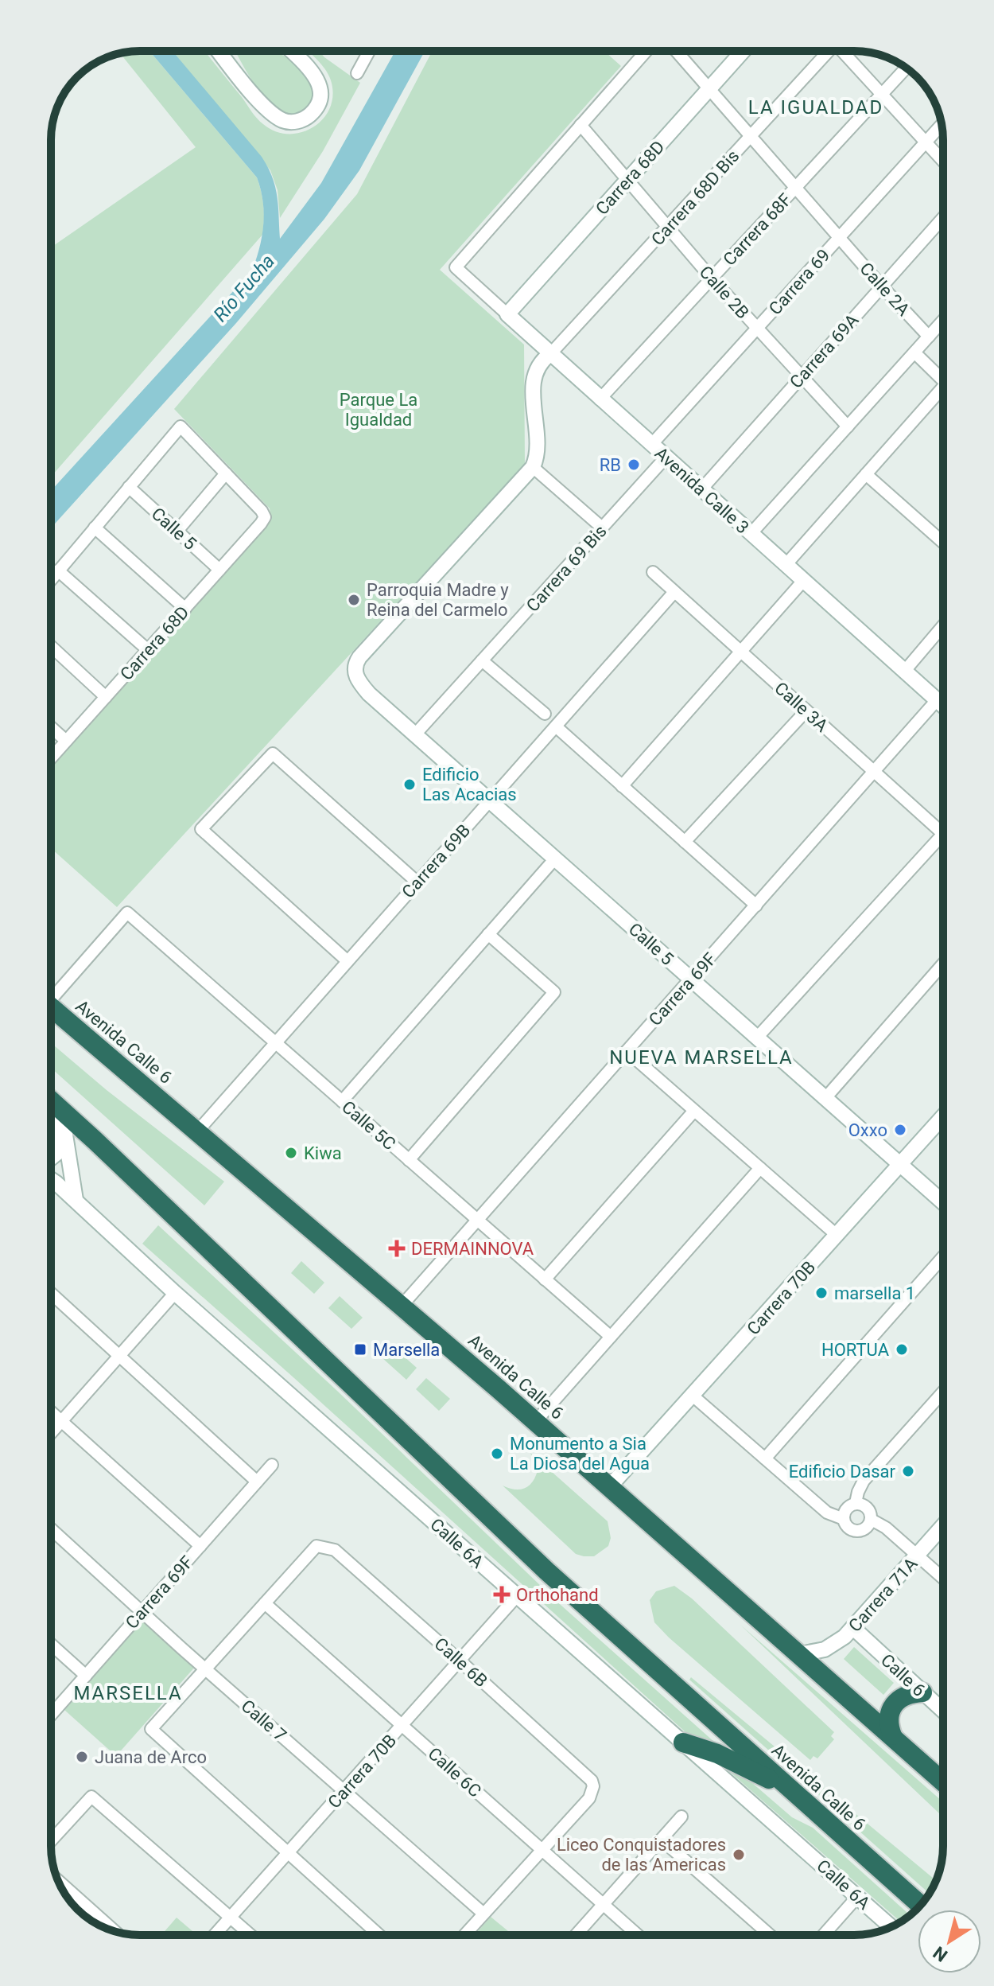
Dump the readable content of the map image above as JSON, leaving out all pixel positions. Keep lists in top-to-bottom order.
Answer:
{
  "streets": {
    "highway": ["Avenida Calle 6"],
    "street": [
      "Carrera 68D",
      "Carrera 68D Bis",
      "Carrera 68F",
      "Carrera 69",
      "Calle 2A",
      "Calle 2B",
      "Carrera 69A",
      "Avenida Calle 3",
      "Calle 5",
      "Carrera 69 Bis",
      "Calle 3A",
      "Carrera 69B",
      "Carrera 69F",
      "Calle 5C",
      "Carrera 70B",
      "Calle 6A",
      "Carrera 71A",
      "Calle 6B",
      "Calle 6",
      "Calle 7",
      "Calle 6C"
    ]
  },
  "crossings": [
    ["Carrera 68D", "Calle 2A"],
    ["Carrera 68D", "Calle 2B"],
    ["Carrera 68D", "Avenida Calle 3"],
    ["Carrera 68D", "Calle 5"],
    ["Carrera 68D Bis", "Calle 2A"],
    ["Carrera 68D Bis", "Calle 2B"],
    ["Carrera 68D Bis", "Avenida Calle 3"],
    ["Carrera 68F", "Calle 2A"],
    ["Carrera 68F", "Calle 2B"],
    ["Carrera 68F", "Avenida Calle 3"],
    ["Carrera 69", "Calle 2A"],
    ["Carrera 69", "Calle 2B"],
    ["Carrera 69", "Avenida Calle 3"],
    ["Calle 2A", "Carrera 69A"],
    ["Calle 2B", "Carrera 69A"],
    ["Calle 2B", "Avenida Calle 3"],
    ["Carrera 69A", "Avenida Calle 3"],
    ["Avenida Calle 3", "Carrera 69 Bis"],
    ["Avenida Calle 3", "Carrera 69F"],
    ["Calle 5", "Carrera 69 Bis"],
    ["Calle 5", "Carrera 69B"],
    ["Calle 5", "Carrera 69F"],
    ["Calle 5", "Carrera 70B"],
    ["Calle 3A", "Carrera 69B"],
    ["Calle 3A", "Carrera 69F"],
    ["Carrera 69B", "Avenida Calle 6"],
    ["Carrera 69B", "Calle 5C"],
    ["Carrera 69F", "Avenida Calle 6"],
    ["Carrera 69F", "Calle 5C"],
    ["Carrera 69F", "Calle 7"],
    ["Avenida Calle 6", "Carrera 70B"],
    ["Avenida Calle 6", "Carrera 71A"],
    ["Carrera 70B", "Calle 6A"],
    ["Carrera 70B", "Calle 6B"],
    ["Carrera 70B", "Calle 7"],
    ["Carrera 70B", "Calle 6C"],
    ["Carrera 71A", "Calle 6"],
    ["Calle 6B", "Calle 6C"]
  ],
  "districts": ["LA IGUALDAD", "NUEVA MARSELLA", "MARSELLA"],
  "water": ["Río Fucha"],
  "parks": ["Parque La Igualdad"],
  "places": {
    "other": [
      "RB",
      "Parroquia Madre y Reina del Carmelo",
      "Edificio Las Acacias",
      "Oxxo",
      "Kiwa",
      "marsella 1",
      "HORTUA",
      "Monumento a Sia La Diosa del Agua",
      "Edificio Dasar",
      "Juana de Arco",
      "Liceo Conquistadores de las Americas"
    ],
    "health": ["DERMAINNOVA", "Orthohand"],
    "transit": ["Marsella"]
  },
  "north": "bottom left"
}
